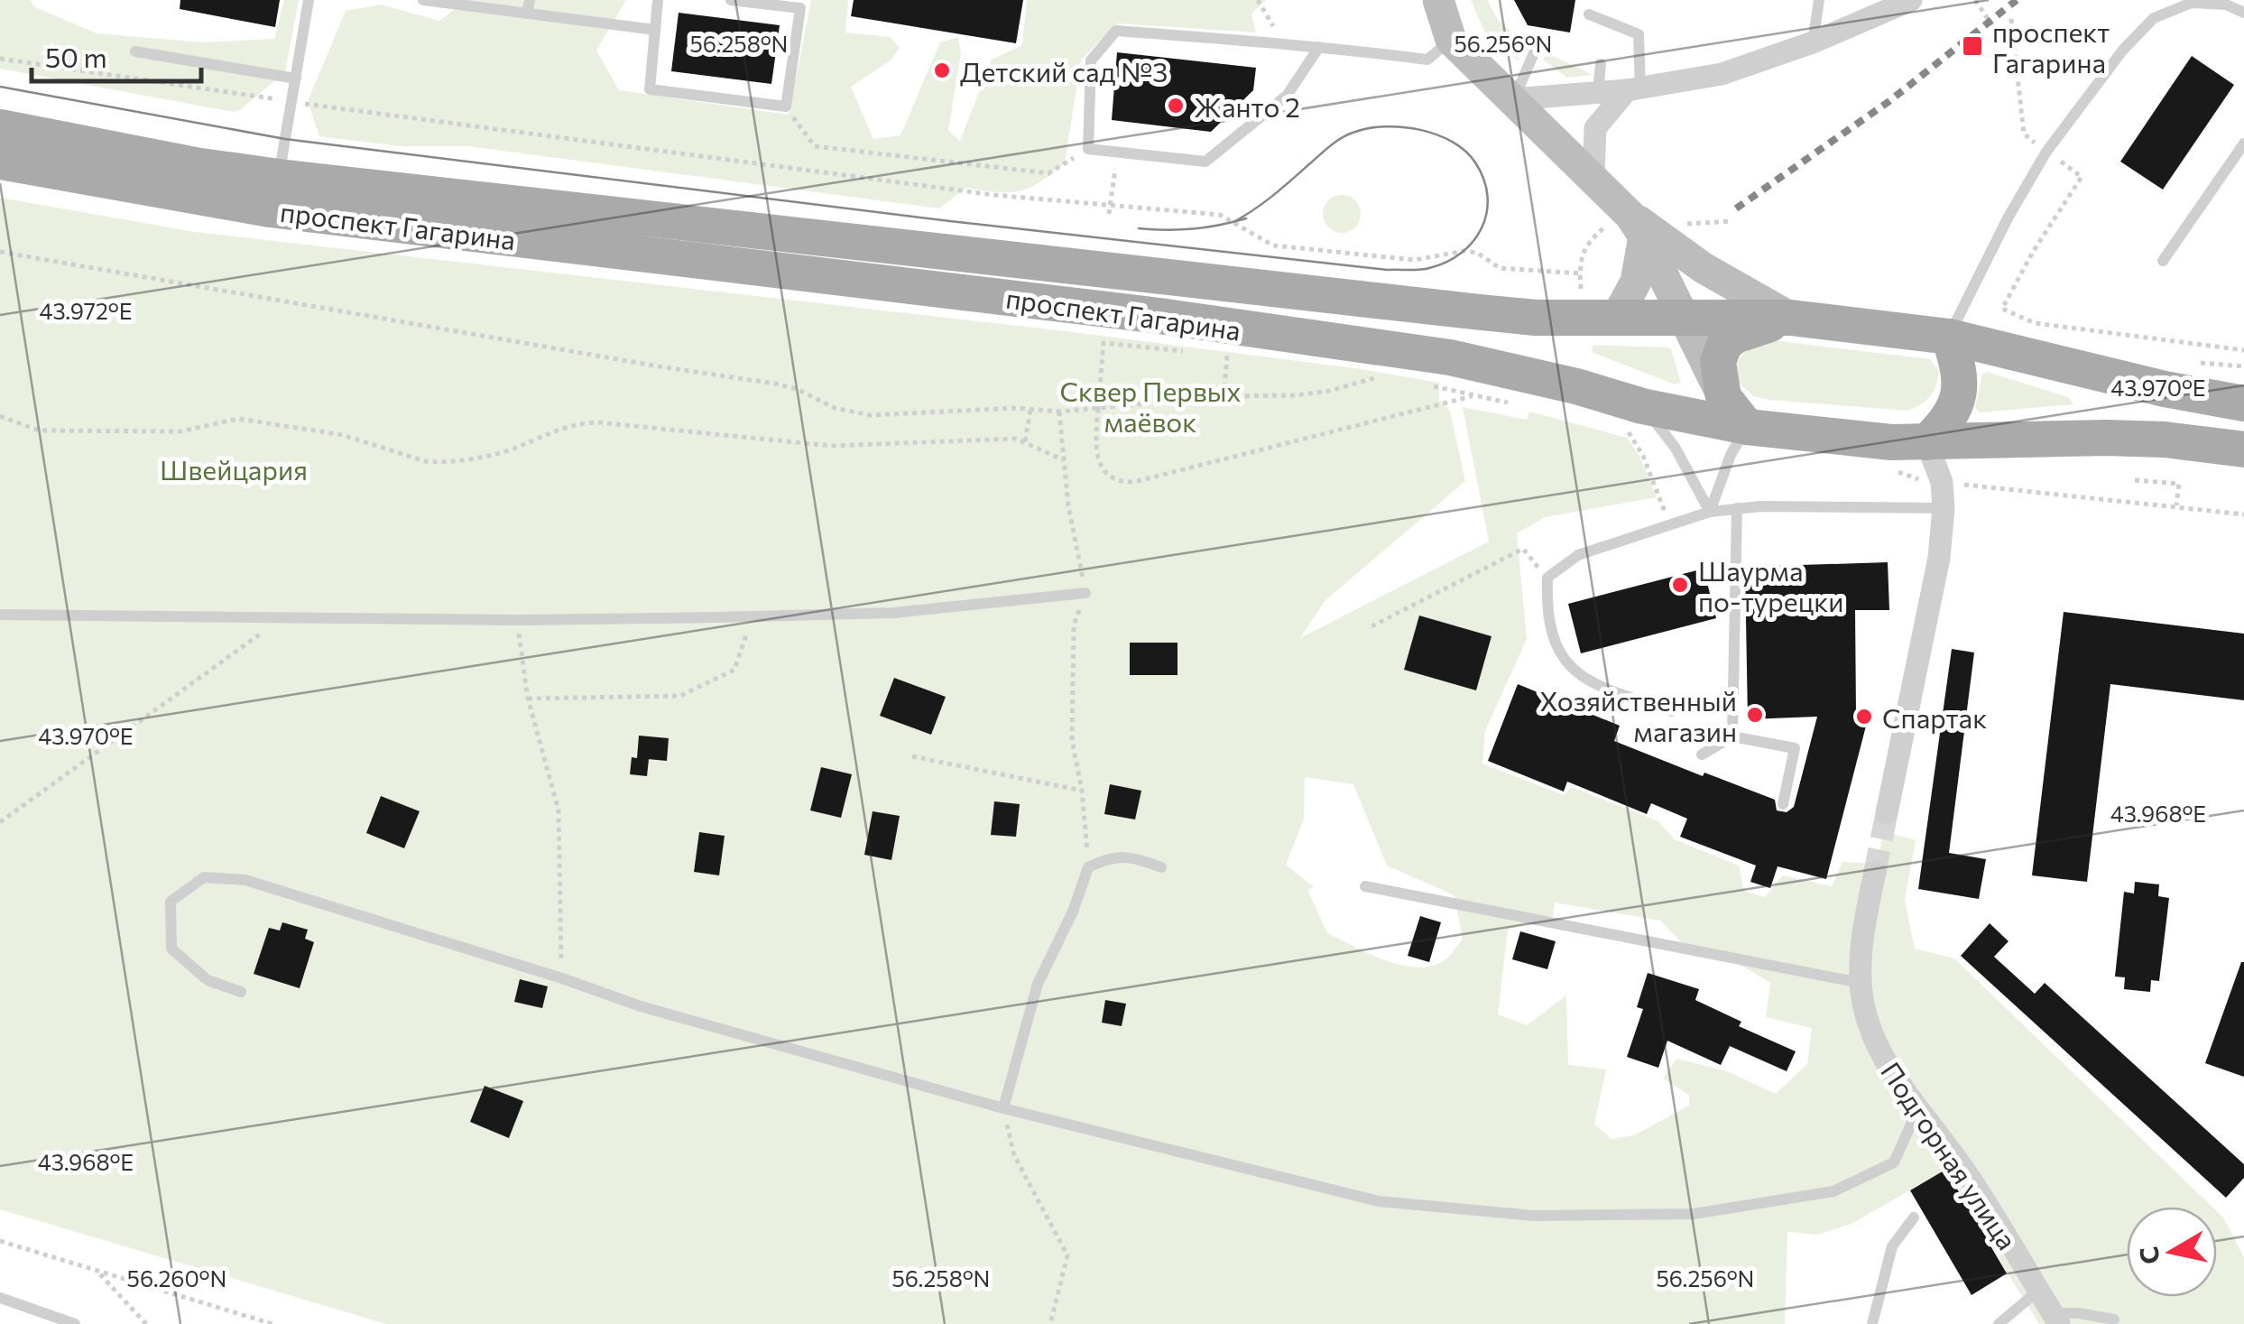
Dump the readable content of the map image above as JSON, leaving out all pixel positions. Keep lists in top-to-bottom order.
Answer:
{
  "streets": {
    "main road": ["проспект Гагарина"],
    "street": ["Подгорная улица"]
  },
  "parks": ["Сквер Первых маёвок", "Швейцария"],
  "places": {
    "transit": ["проспект Гагарина"],
    "other": [
      "Детский сад №3",
      "Жанто 2",
      "Шаурма по-турецки",
      "Хозяйственный магазин",
      "Спартак"
    ]
  },
  "scale_bar": "50 m",
  "north": "left",
  "coordinates": [
    "56.258°N",
    "56.256°N",
    "43.972°E",
    "43.970°E",
    "43.968°E",
    "56.260°N"
  ]
}
